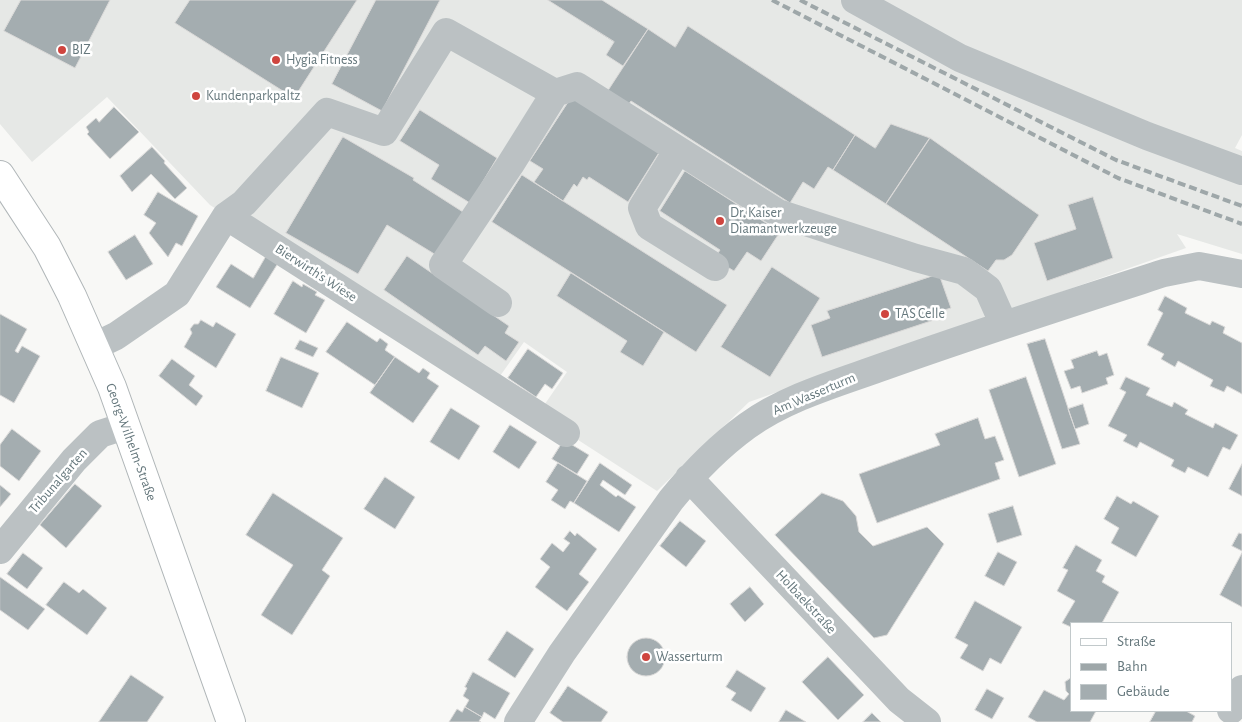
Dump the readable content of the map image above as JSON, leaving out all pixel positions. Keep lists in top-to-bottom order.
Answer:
{
  "streets": {
    "main road": ["Georg-Wilhelm-Straße"],
    "street": [
      "Bierwirth's Wiese",
      "Am Wasserturm",
      "Tribunalgarten",
      "Holbaekstraße"
    ]
  },
  "crossings": [
    ["Am Wasserturm", "Holbaekstraße"],
    ["Georg-Wilhelm-Straße", "Tribunalgarten"]
  ],
  "places": [
    "BIZ",
    "Hygia Fitness",
    "Kundenparkpaltz",
    "Dr. Kaiser Diamantwerkzeuge",
    "TAS Celle",
    "Wasserturm"
  ],
  "legend": ["Straße", "Bahn", "Gebäude"]
}
